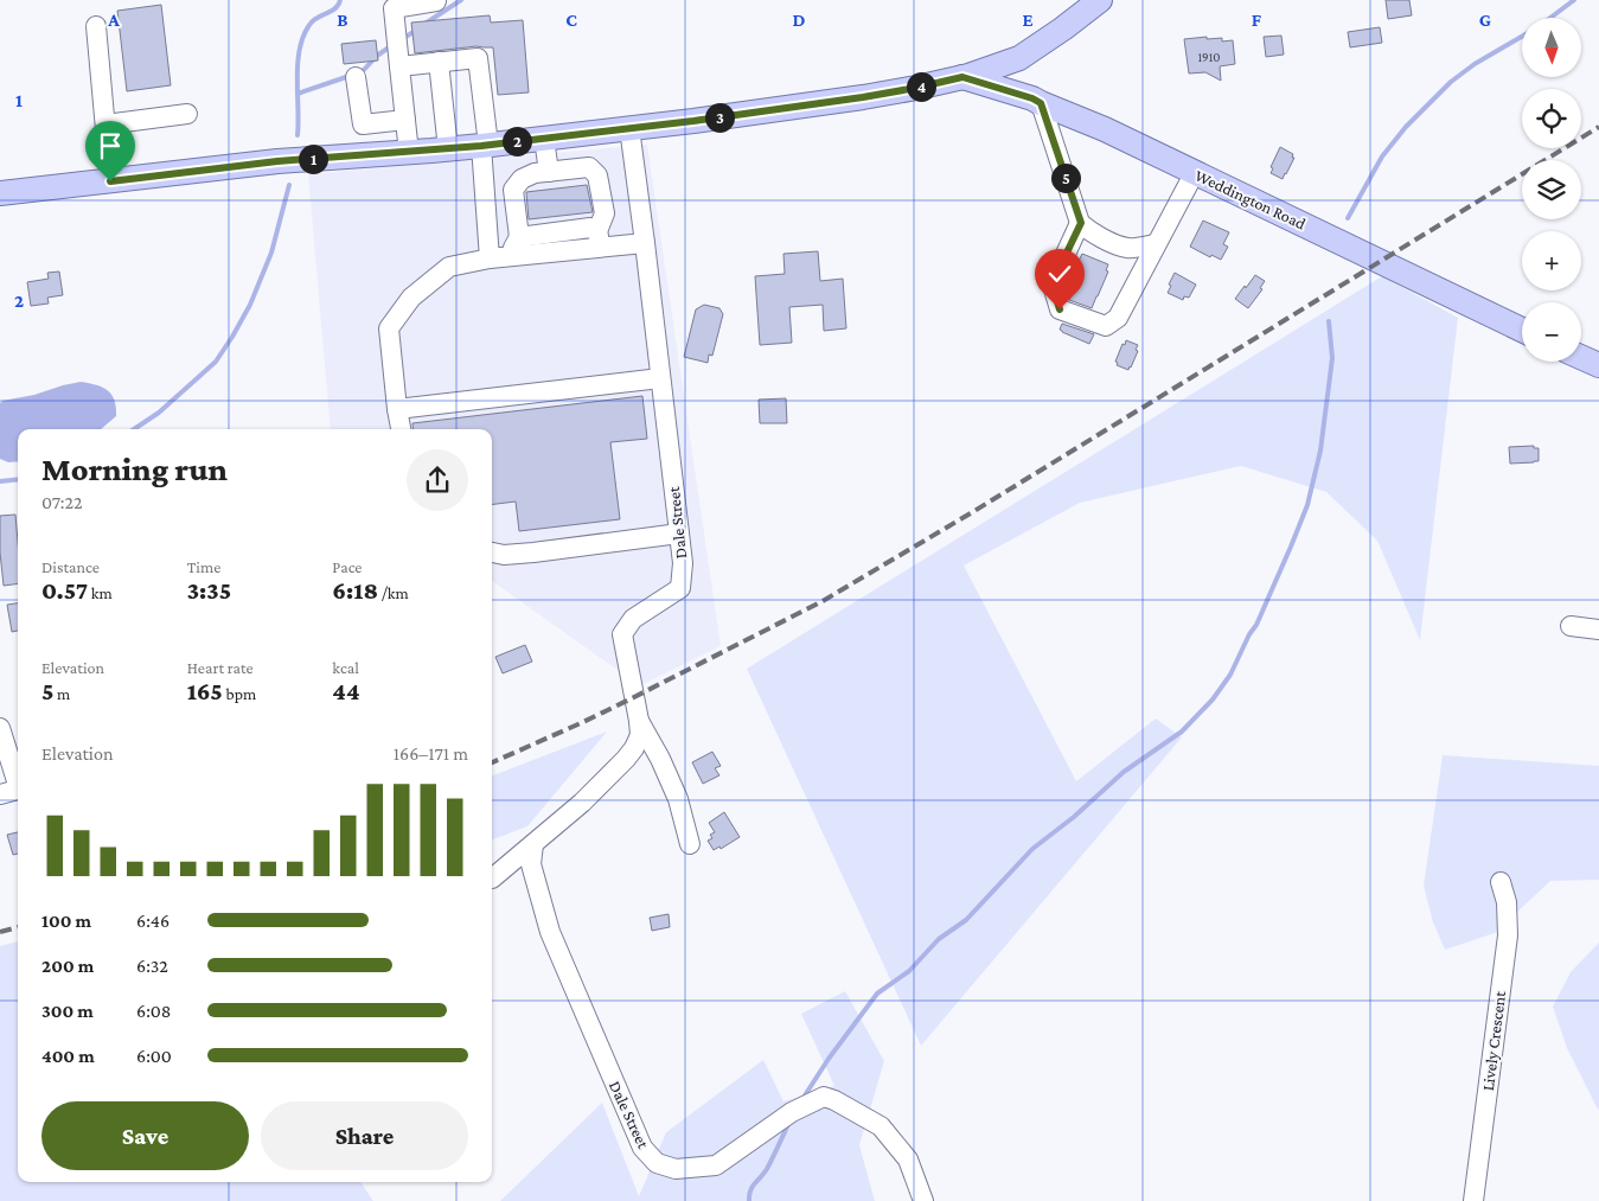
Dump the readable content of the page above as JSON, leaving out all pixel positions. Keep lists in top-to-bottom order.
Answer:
{
  "streets": {
    "main road": ["Weddington Road"],
    "street": ["Dale Street", "Lively Crescent"]
  },
  "house_numbers": ["1910"],
  "north": "bottom",
  "page": {
    "map_buttons": ["+", "−"],
    "pins": [
      "4",
      "3",
      "2",
      "1",
      "5"
    ],
    "heading": ["Morning run", "07:22"],
    "stats": [
      ["Distance", "0.57 km"],
      ["Time", "3:35"],
      ["Pace", "6:18 /km"],
      ["Elevation", "5 m"],
      ["Heart rate", "165 bpm"],
      ["kcal", "44"]
    ],
    "chart": ["Elevation", "166–171 m"],
    "list": [
      {
        "name": "100 m",
        "note": "6:46"
      },
      {
        "name": "200 m",
        "note": "6:32"
      },
      {
        "name": "300 m",
        "note": "6:08"
      },
      {
        "name": "400 m",
        "note": "6:00"
      }
    ],
    "buttons": ["Save", "Share"]
  },
  "grid": {
    "columns": [
      "A",
      "B",
      "C",
      "D",
      "E",
      "F",
      "G"
    ],
    "rows": ["1", "2"]
  }
}
